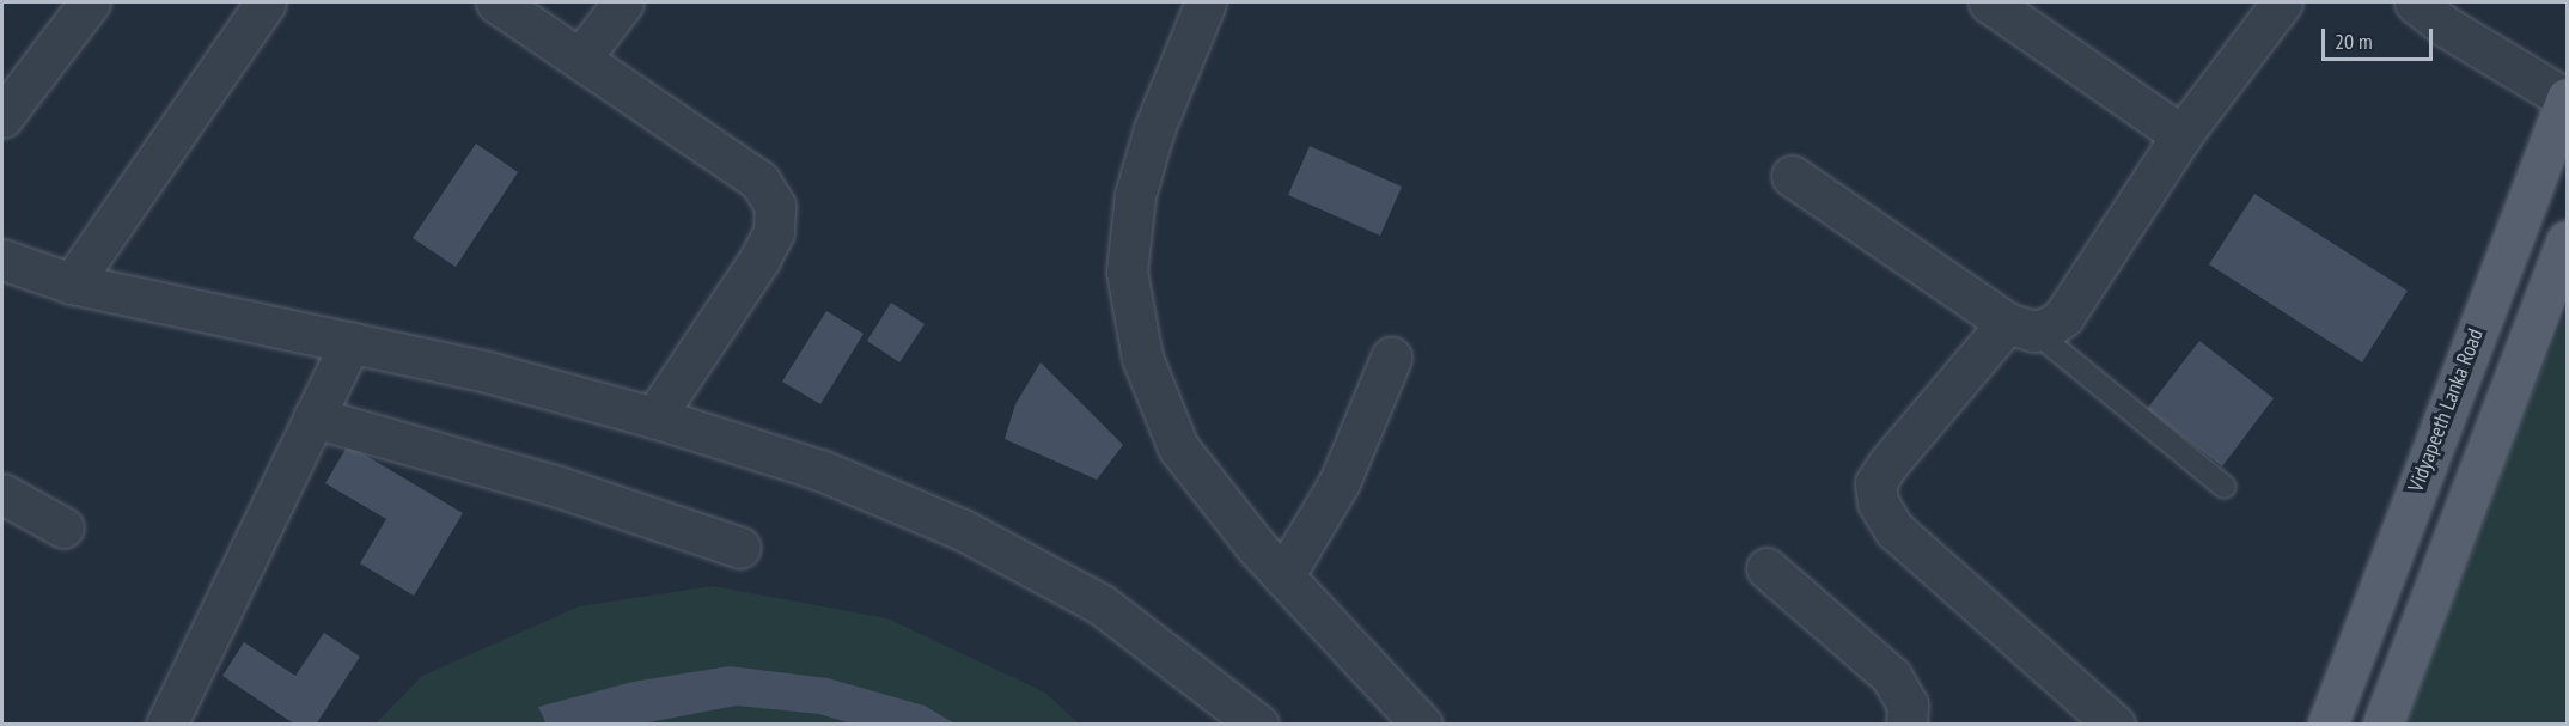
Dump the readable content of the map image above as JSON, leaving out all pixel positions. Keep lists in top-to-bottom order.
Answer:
{
  "streets": {
    "main road": ["Vidyapeeth Lanka Road"]
  },
  "scale_bar": "20 m"
}
